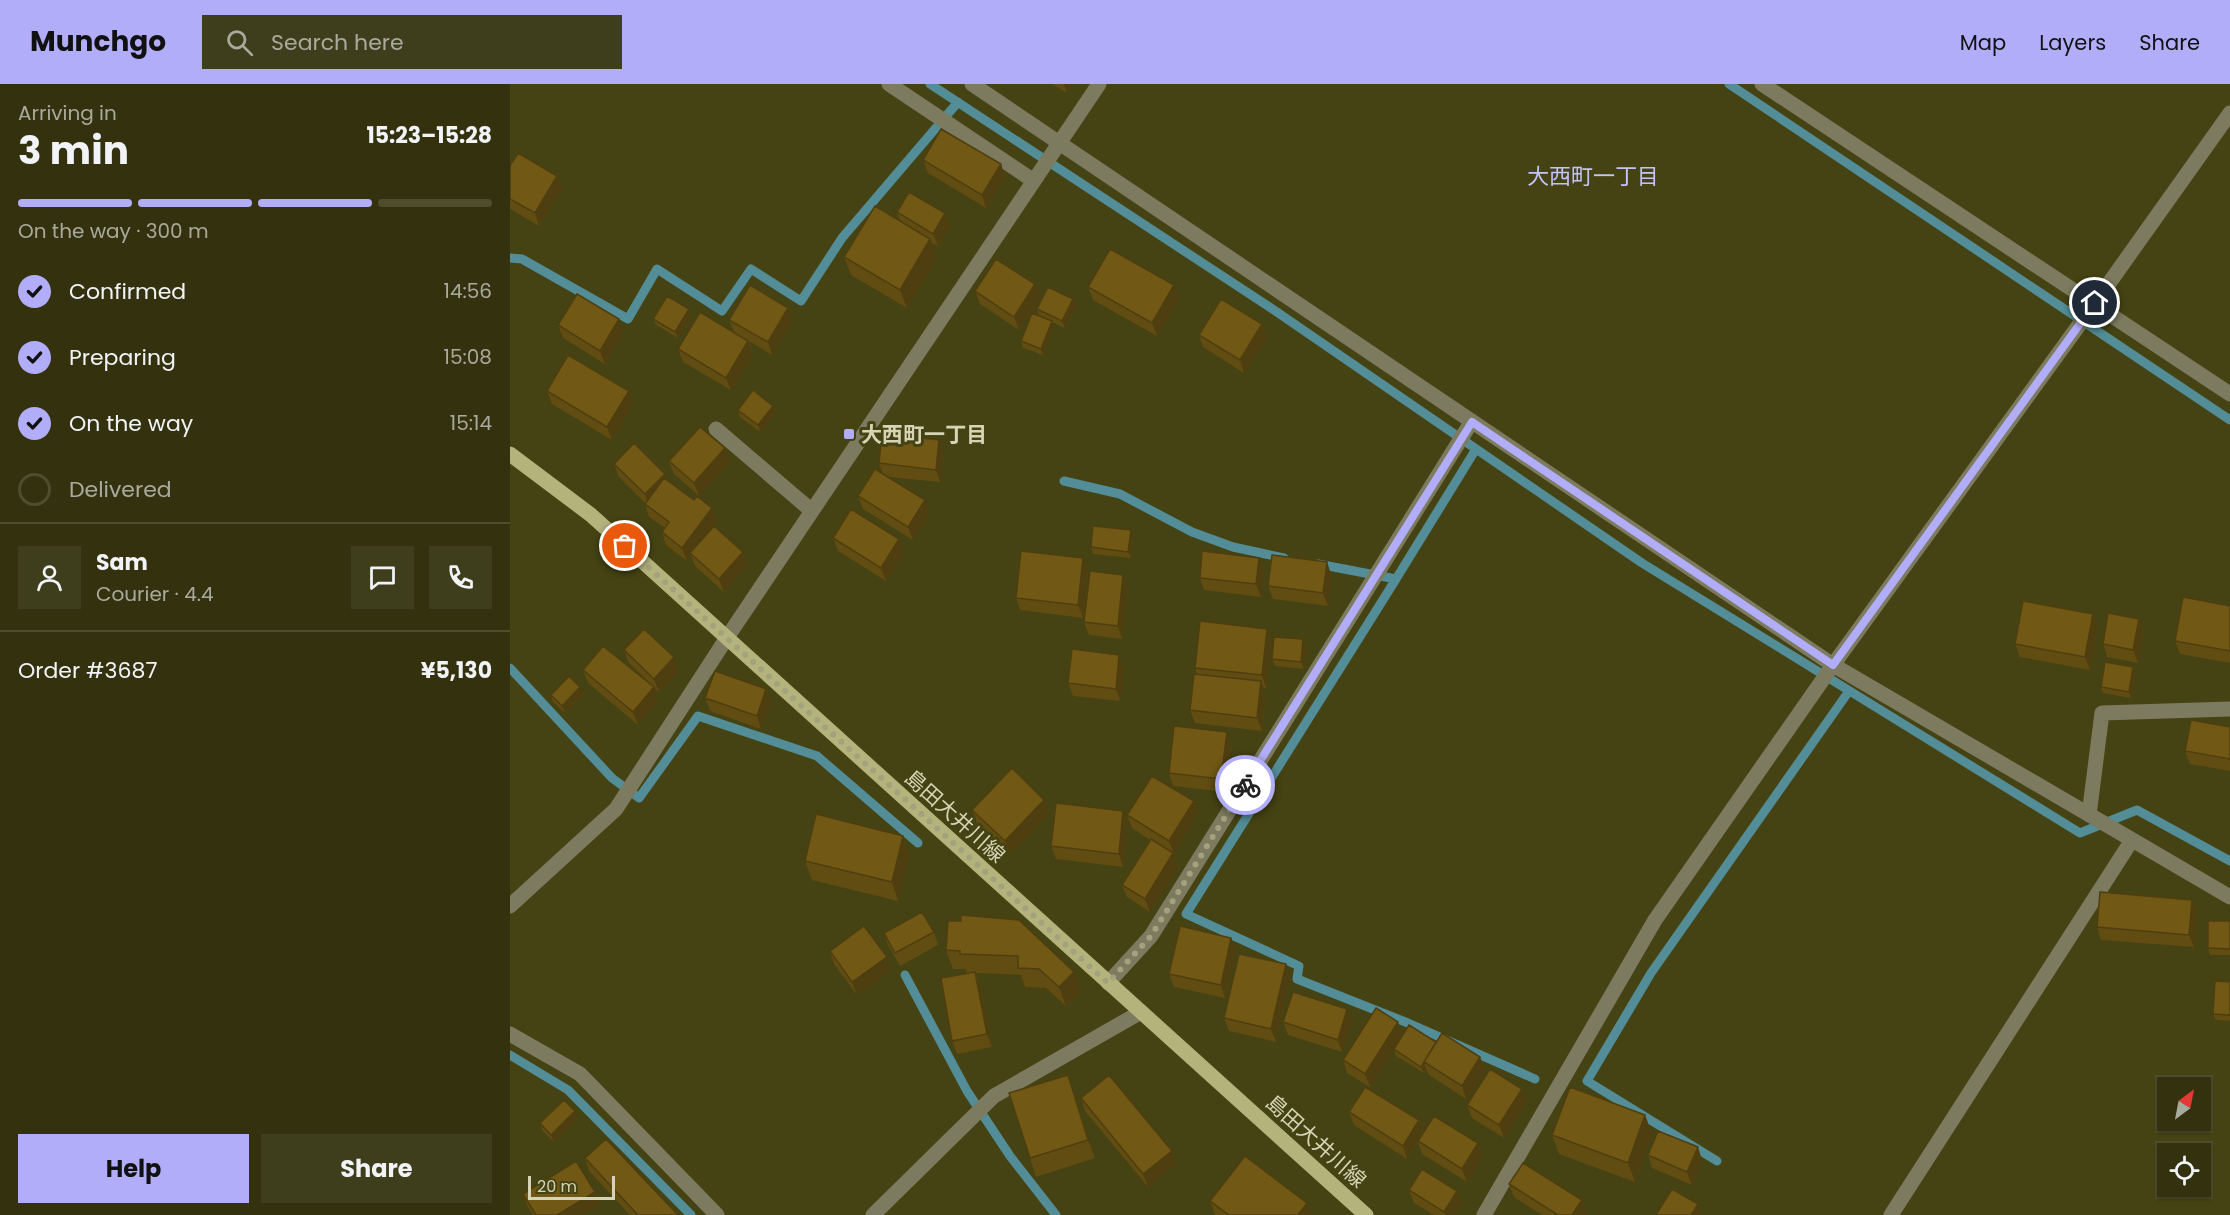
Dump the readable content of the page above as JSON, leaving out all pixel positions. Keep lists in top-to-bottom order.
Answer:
{
  "streets": {
    "main road": ["島田大井川線"]
  },
  "districts": ["大西町一丁目"],
  "places": {
    "transit": ["大西町一丁目"]
  },
  "scale_bar": "20 m",
  "north": "top right",
  "page": {
    "header": "Munchgo",
    "search": "Search here",
    "nav": ["Map", "Layers", "Share"],
    "heading": ["3 min", "Arriving in", "15:23–15:28"],
    "panel": [
      "Sam",
      "Courier · 4.4",
      "Order #3687",
      "¥5,130"
    ],
    "bar": "On the way · 300 m",
    "list": [
      ["Confirmed", "14:56"],
      ["Preparing", "15:08"],
      ["On the way", "15:14"],
      "Delivered"
    ],
    "buttons": ["Help", "Share"],
    "scale": "20 m"
  }
}
